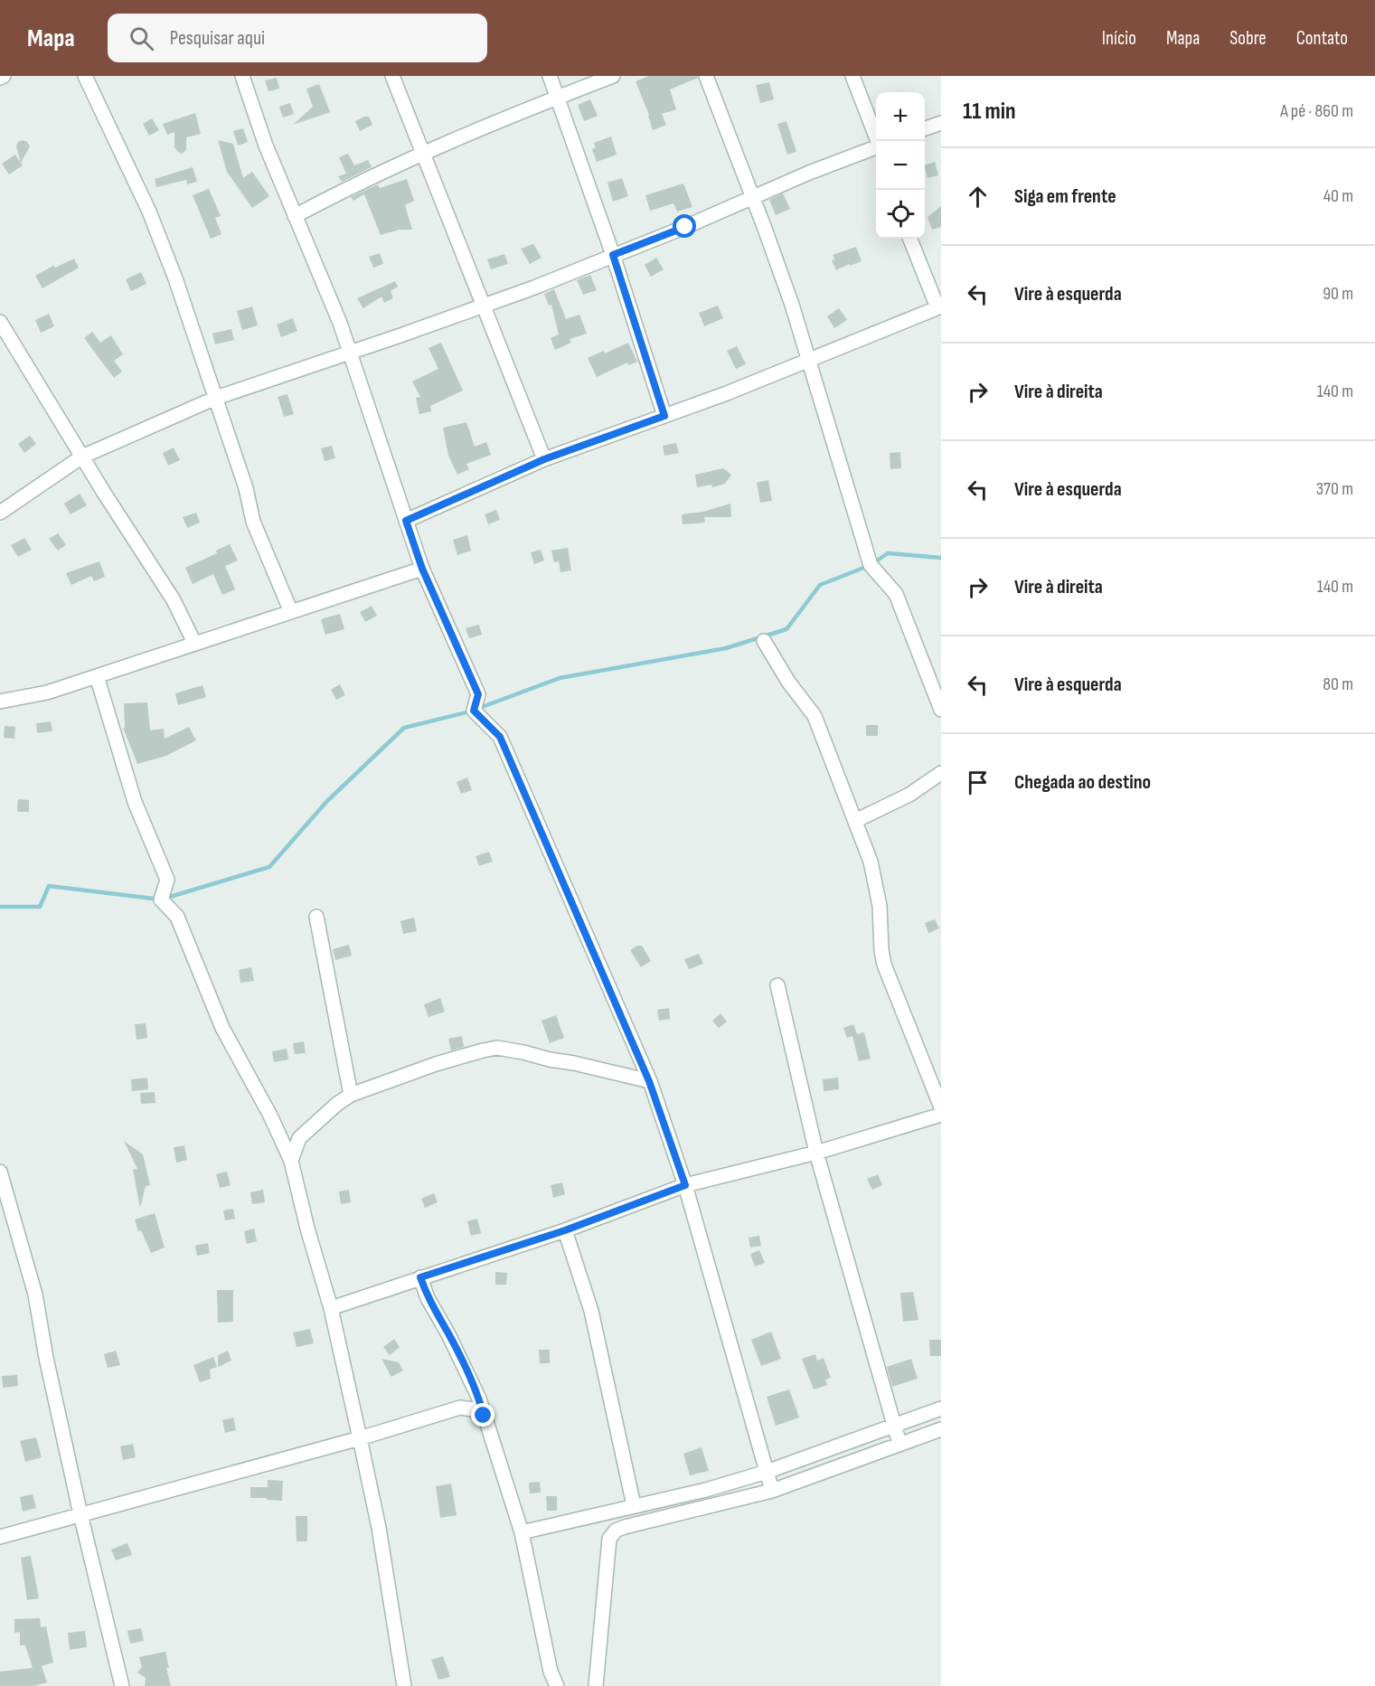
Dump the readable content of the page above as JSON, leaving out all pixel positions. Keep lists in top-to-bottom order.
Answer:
{
  "page": {
    "header": "Mapa",
    "search": "Pesquisar aqui",
    "nav": [
      "Início",
      "Mapa",
      "Sobre",
      "Contato"
    ],
    "heading": ["11 min", "A pé · 860 m"],
    "map_buttons": ["+", "−"],
    "list": [
      ["Siga em frente", "40 m"],
      ["Vire à esquerda", "90 m"],
      ["Vire à direita", "140 m"],
      ["Vire à esquerda", "370 m"],
      ["Vire à direita", "140 m"],
      ["Vire à esquerda", "80 m"],
      "Chegada ao destino"
    ]
  }
}
